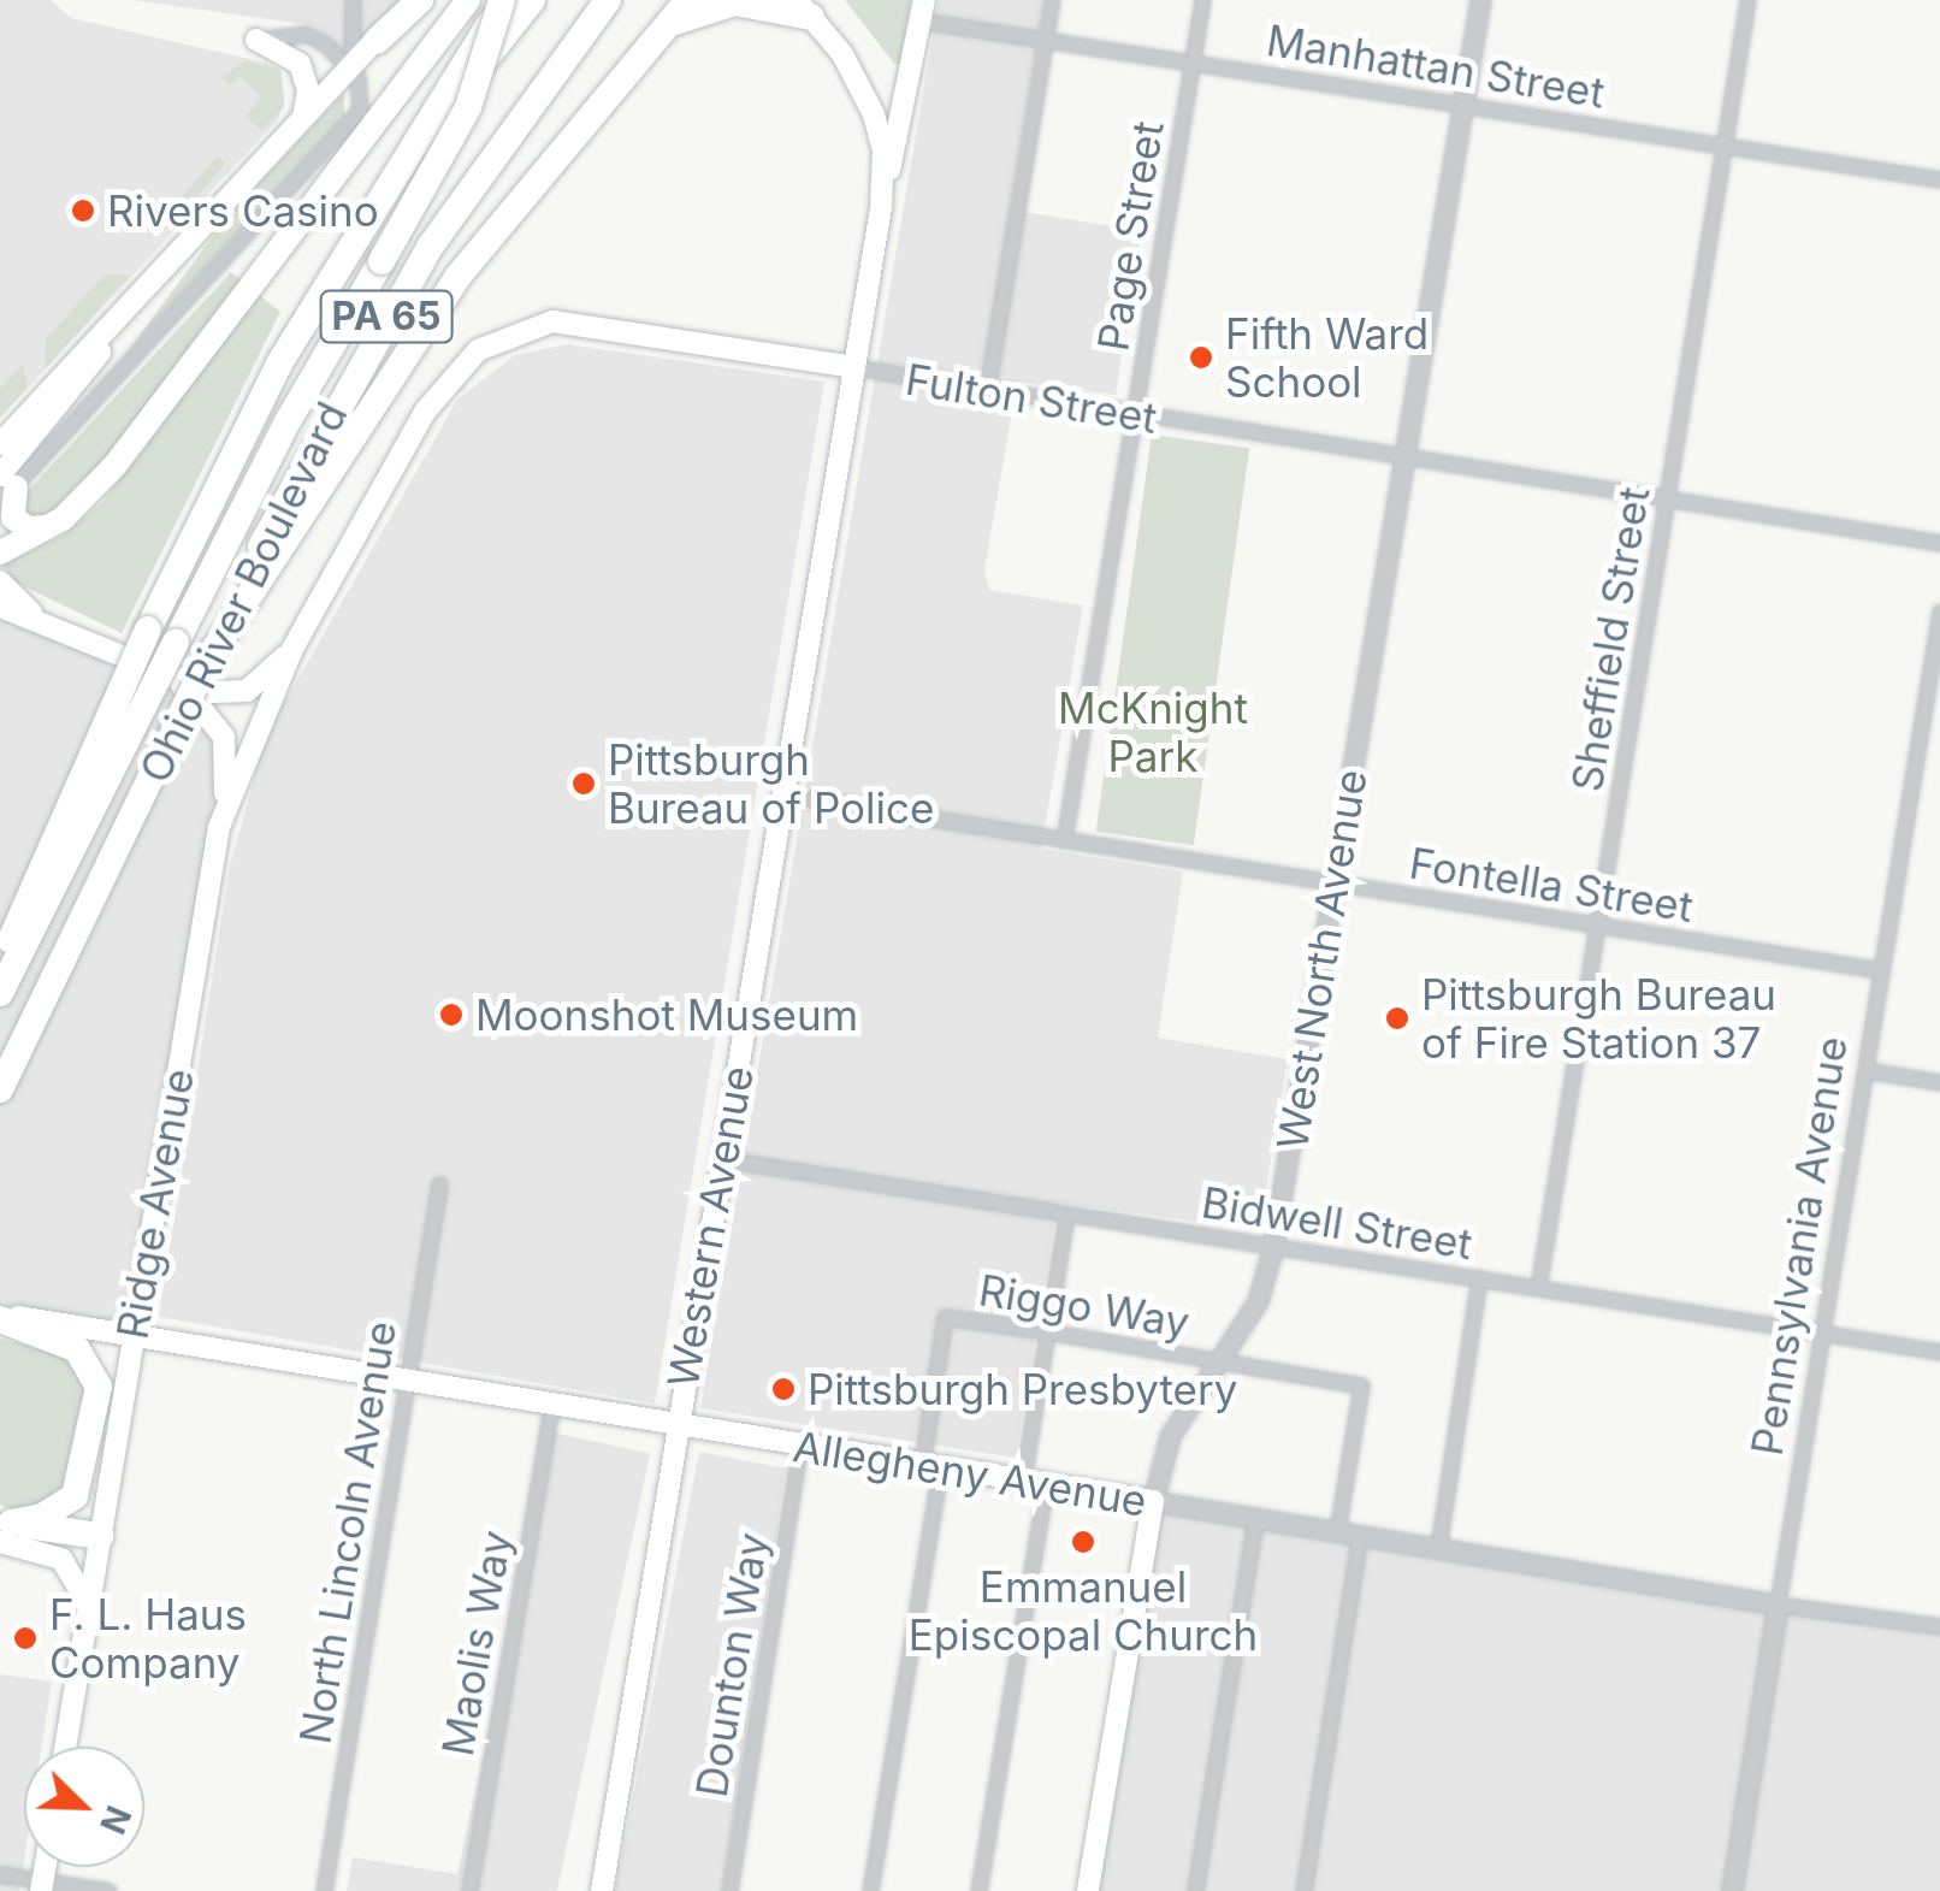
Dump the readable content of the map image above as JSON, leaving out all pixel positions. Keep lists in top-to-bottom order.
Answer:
{
  "streets": {
    "highway": ["PA 65", "Ohio River Boulevard"],
    "main road": [
      "Fulton Street",
      "West North Avenue",
      "Ridge Avenue",
      "Western Avenue",
      "Allegheny Avenue"
    ],
    "street": [
      "Manhattan Street",
      "Page Street",
      "Sheffield Street",
      "Fontella Street",
      "Bidwell Street",
      "Pennsylvania Avenue",
      "Riggo Way",
      "North Lincoln Avenue",
      "Maolis Way",
      "Dounton Way"
    ]
  },
  "crossings": [
    ["Manhattan Street", "Page Street"],
    ["Manhattan Street", "Sheffield Street"],
    ["Manhattan Street", "West North Avenue"],
    ["Manhattan Street", "Western Avenue"],
    ["Page Street", "Fulton Street"],
    ["Page Street", "Fontella Street"],
    ["Fulton Street", "Sheffield Street"],
    ["Fulton Street", "West North Avenue"],
    ["Fulton Street", "Ridge Avenue"],
    ["Fulton Street", "Western Avenue"],
    ["Sheffield Street", "Fontella Street"],
    ["Sheffield Street", "Bidwell Street"],
    ["Fontella Street", "West North Avenue"],
    ["Fontella Street", "Western Avenue"],
    ["Fontella Street", "Pennsylvania Avenue"],
    ["West North Avenue", "Bidwell Street"],
    ["West North Avenue", "Riggo Way"],
    ["West North Avenue", "Allegheny Avenue"],
    ["Ridge Avenue", "Allegheny Avenue"],
    ["Bidwell Street", "Western Avenue"],
    ["Bidwell Street", "Pennsylvania Avenue"],
    ["Western Avenue", "Allegheny Avenue"],
    ["Pennsylvania Avenue", "Allegheny Avenue"],
    ["Riggo Way", "Allegheny Avenue"],
    ["Allegheny Avenue", "North Lincoln Avenue"],
    ["Allegheny Avenue", "Maolis Way"],
    ["Allegheny Avenue", "Dounton Way"]
  ],
  "parks": ["McKnight Park"],
  "places": [
    "Rivers Casino",
    "Fifth Ward School",
    "Pittsburgh Bureau of Police",
    "Moonshot Museum",
    "Pittsburgh Bureau of Fire Station 37",
    "Pittsburgh Presbytery",
    "Emmanuel Episcopal Church",
    "F. L. Haus Company"
  ],
  "north": "bottom right"
}
